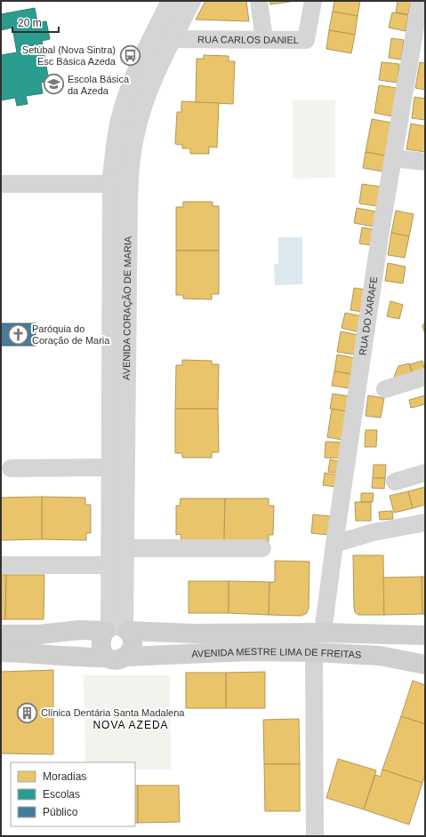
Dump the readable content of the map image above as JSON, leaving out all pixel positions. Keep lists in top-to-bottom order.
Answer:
{
  "streets": {
    "main road": ["AVENIDA MESTRE LIMA DE FREITAS"],
    "street": ["RUA CARLOS DANIEL", "AVENIDA CORAÇÃO DE MARIA", "RUA DO XARAFE"]
  },
  "crossings": [
    ["RUA CARLOS DANIEL", "AVENIDA CORAÇÃO DE MARIA"],
    ["AVENIDA CORAÇÃO DE MARIA", "AVENIDA MESTRE LIMA DE FREITAS"],
    ["RUA DO XARAFE", "AVENIDA MESTRE LIMA DE FREITAS"]
  ],
  "districts": ["NOVA AZEDA"],
  "places": {
    "bus stop": ["Setúbal (Nova Sintra) Esc Básica Azeda"],
    "school or university": ["Escola Básica da Azeda"],
    "church": ["Paróquia do Coração de Maria"],
    "building": ["Clínica Dentária Santa Madalena"]
  },
  "legend": ["Moradias", "Escolas", "Público"],
  "scale_bar": "20 m"
}
